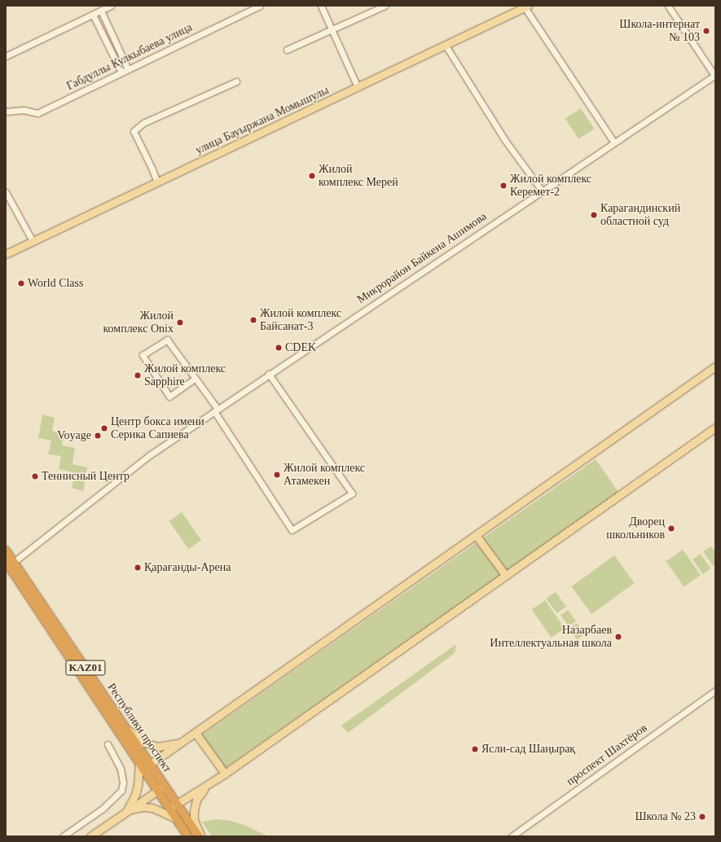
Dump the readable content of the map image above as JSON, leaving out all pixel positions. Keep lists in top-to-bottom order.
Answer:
{
  "streets": {
    "highway": ["KАZ01", "Республики проспект"],
    "main road": ["улица Бауыржана Момышулы"],
    "street": ["Габдуллы Кулкыбаева улица", "Микрорайон Байкена Ашимова", "проспект Шахтёров"]
  },
  "crossings": [
    ["Микрорайон Байкена Ашимова", "Республики проспект"]
  ],
  "places": [
    "Школа-интернат № 103",
    "Жилой комплекс Мерей",
    "Жилой комплекс Керемет-2",
    "Карагандинский областной суд",
    "World Class",
    "Жилой комплекс Байсанат-3",
    "Жилой комплекс Onix",
    "CDEK",
    "Жилой комплекс Sapphire",
    "Центр бокса имени Серика Сапиева",
    "Voyage",
    "Жилой комплекс Атамекен",
    "Теннисный Центр",
    "Дворец школьников",
    "Қарағанды-Арена",
    "Назарбаев Интеллектуальная школа",
    "Ясли-сад Шаңырақ",
    "Школа № 23"
  ]
}
